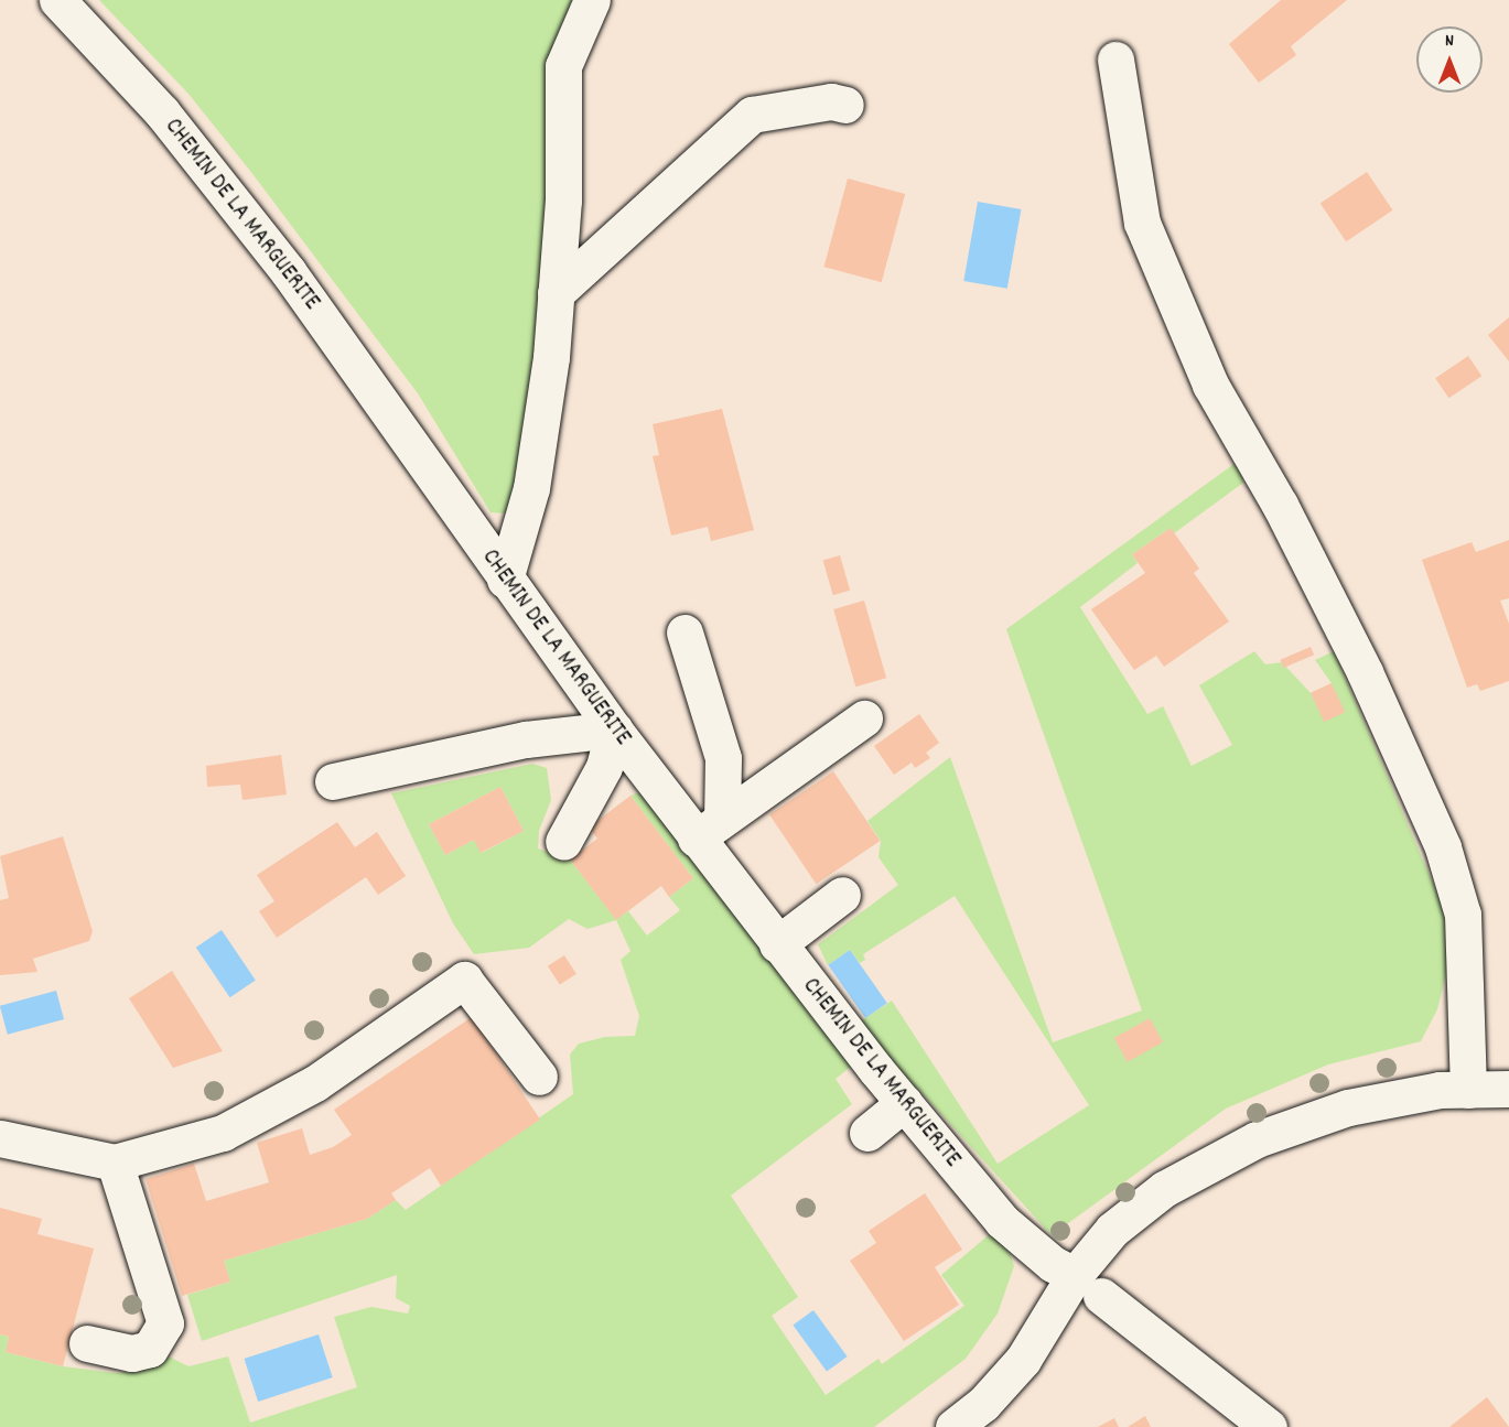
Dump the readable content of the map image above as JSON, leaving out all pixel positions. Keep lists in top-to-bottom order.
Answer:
{
  "streets": {
    "street": ["CHEMIN DE LA MARGUERITE"]
  },
  "north": "top"
}
